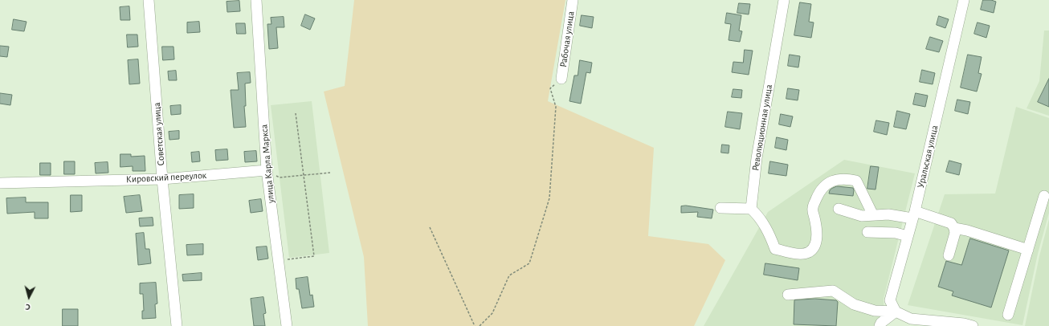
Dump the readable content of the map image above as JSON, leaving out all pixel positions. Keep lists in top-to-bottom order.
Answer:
{
  "streets": {
    "street": [
      "Рабочая улица",
      "Революционная улица",
      "Советская улица",
      "Уральская улица",
      "улица Карла Маркса",
      "Кировский переулок"
    ]
  },
  "crossings": [
    ["Советская улица", "Кировский переулок"],
    ["улица Карла Маркса", "Кировский переулок"]
  ],
  "north": "bottom"
}
